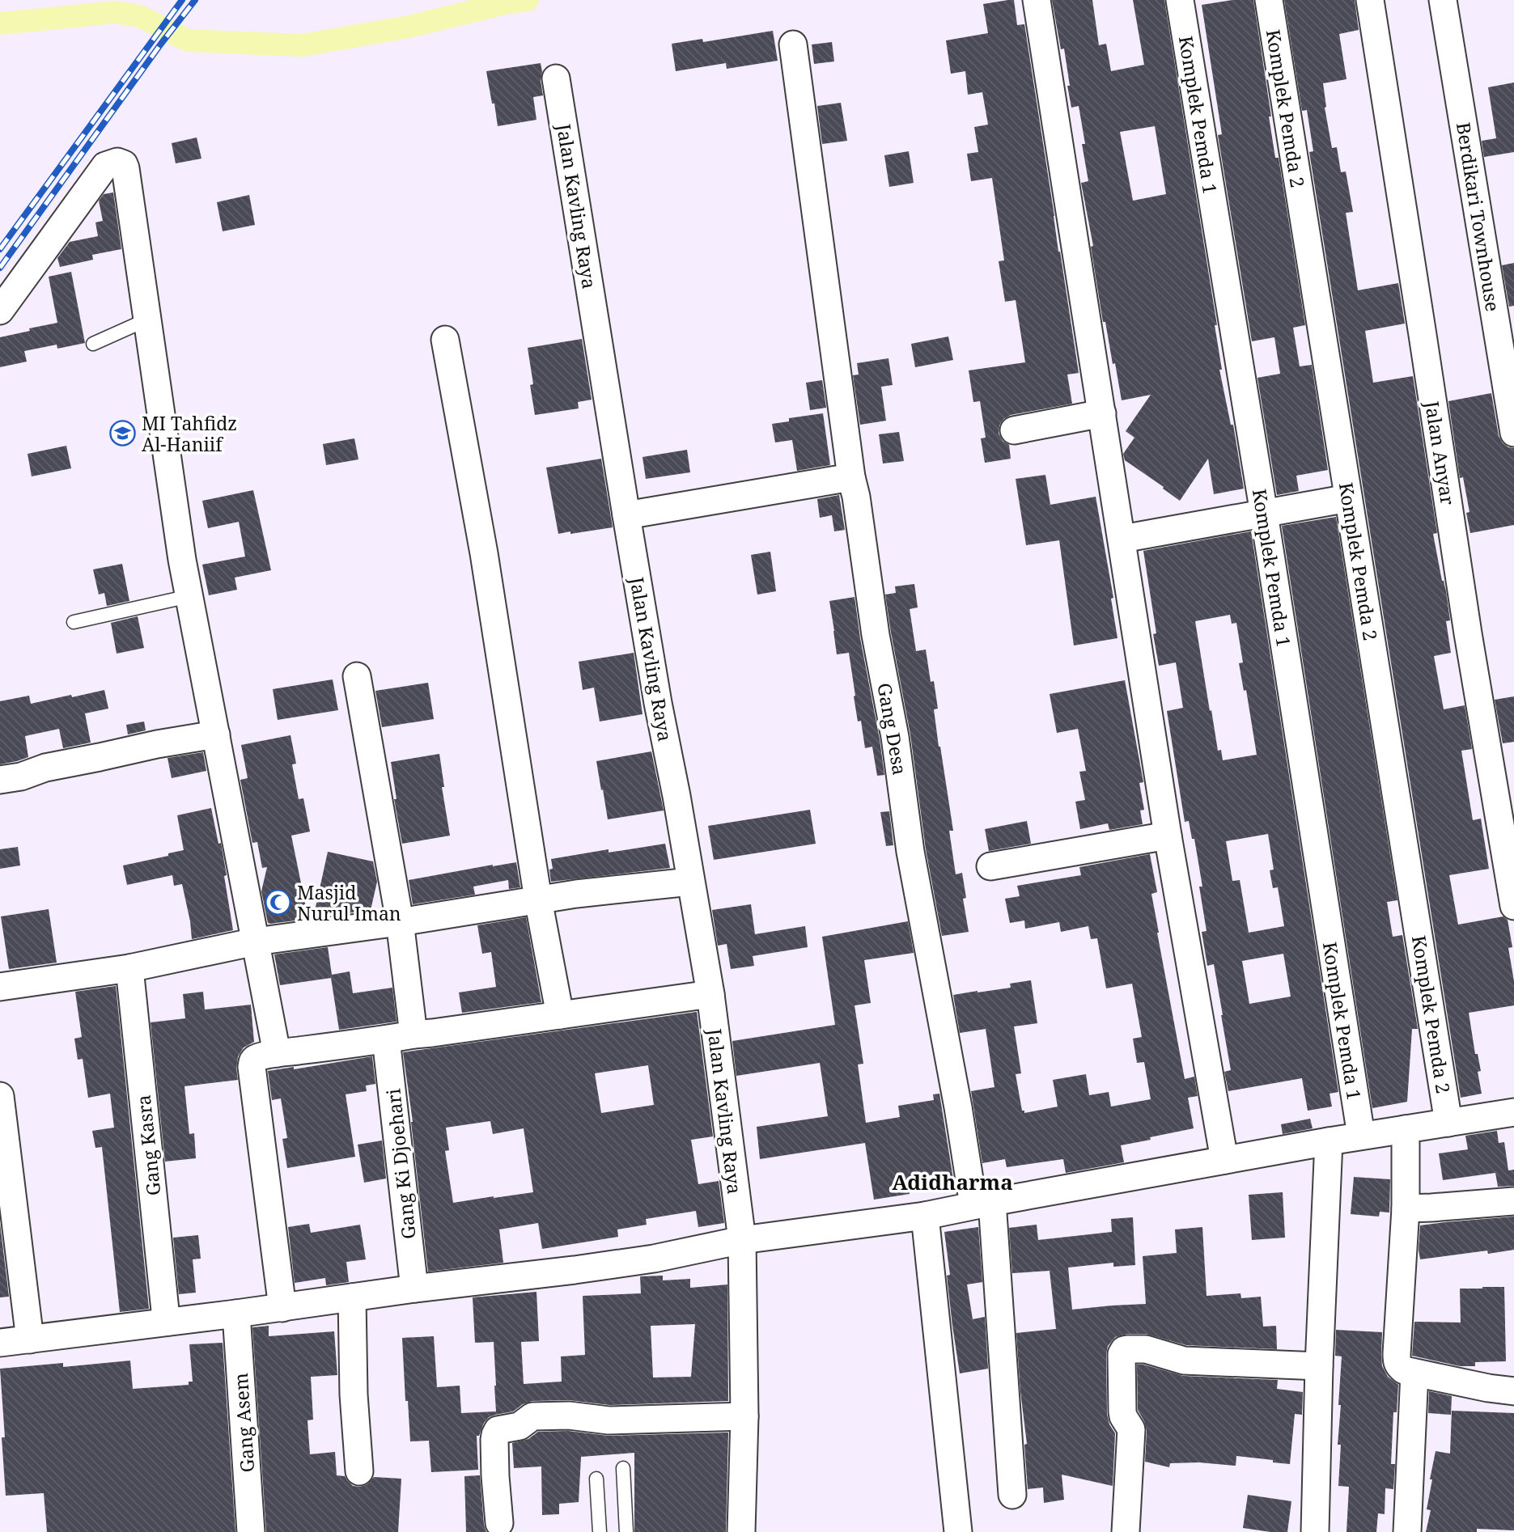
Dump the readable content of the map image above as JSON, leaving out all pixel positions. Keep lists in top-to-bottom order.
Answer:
{
  "streets": {
    "street": [
      "Komplek Pemda 2",
      "Komplek Pemda 1",
      "Jalan Kavling Raya",
      "Berdikari Townhouse",
      "Jalan Anyar",
      "Gang Desa",
      "Gang Kasra",
      "Gang Ki Djoehari",
      "Gang Asem"
    ]
  },
  "districts": ["Adidharma"],
  "places": {
    "school or university": ["MI Tahfidz Al-Haniif"],
    "mosque": ["Masjid Nurul Iman"]
  }
}
